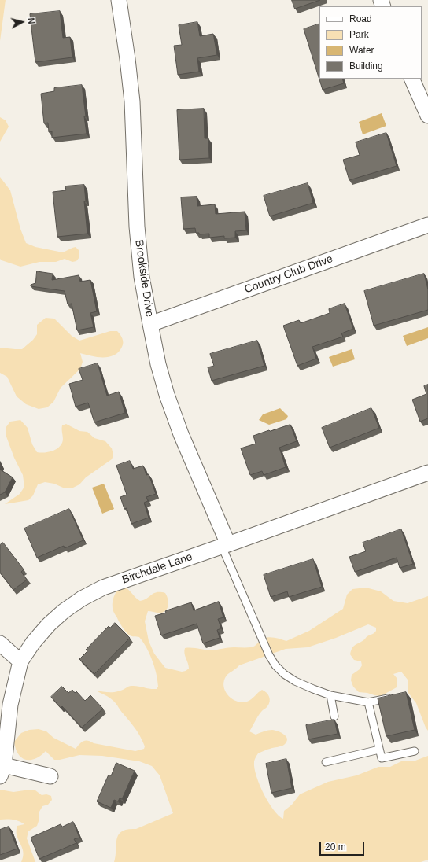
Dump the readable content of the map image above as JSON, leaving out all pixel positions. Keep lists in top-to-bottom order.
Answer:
{
  "streets": {
    "street": ["Country Club Drive", "Brookside Drive", "Birchdale Lane"]
  },
  "crossings": [
    ["Country Club Drive", "Brookside Drive"],
    ["Brookside Drive", "Birchdale Lane"]
  ],
  "legend": [
    "Road",
    "Park",
    "Water",
    "Building"
  ],
  "scale_bar": "20 m",
  "north": "right"
}
